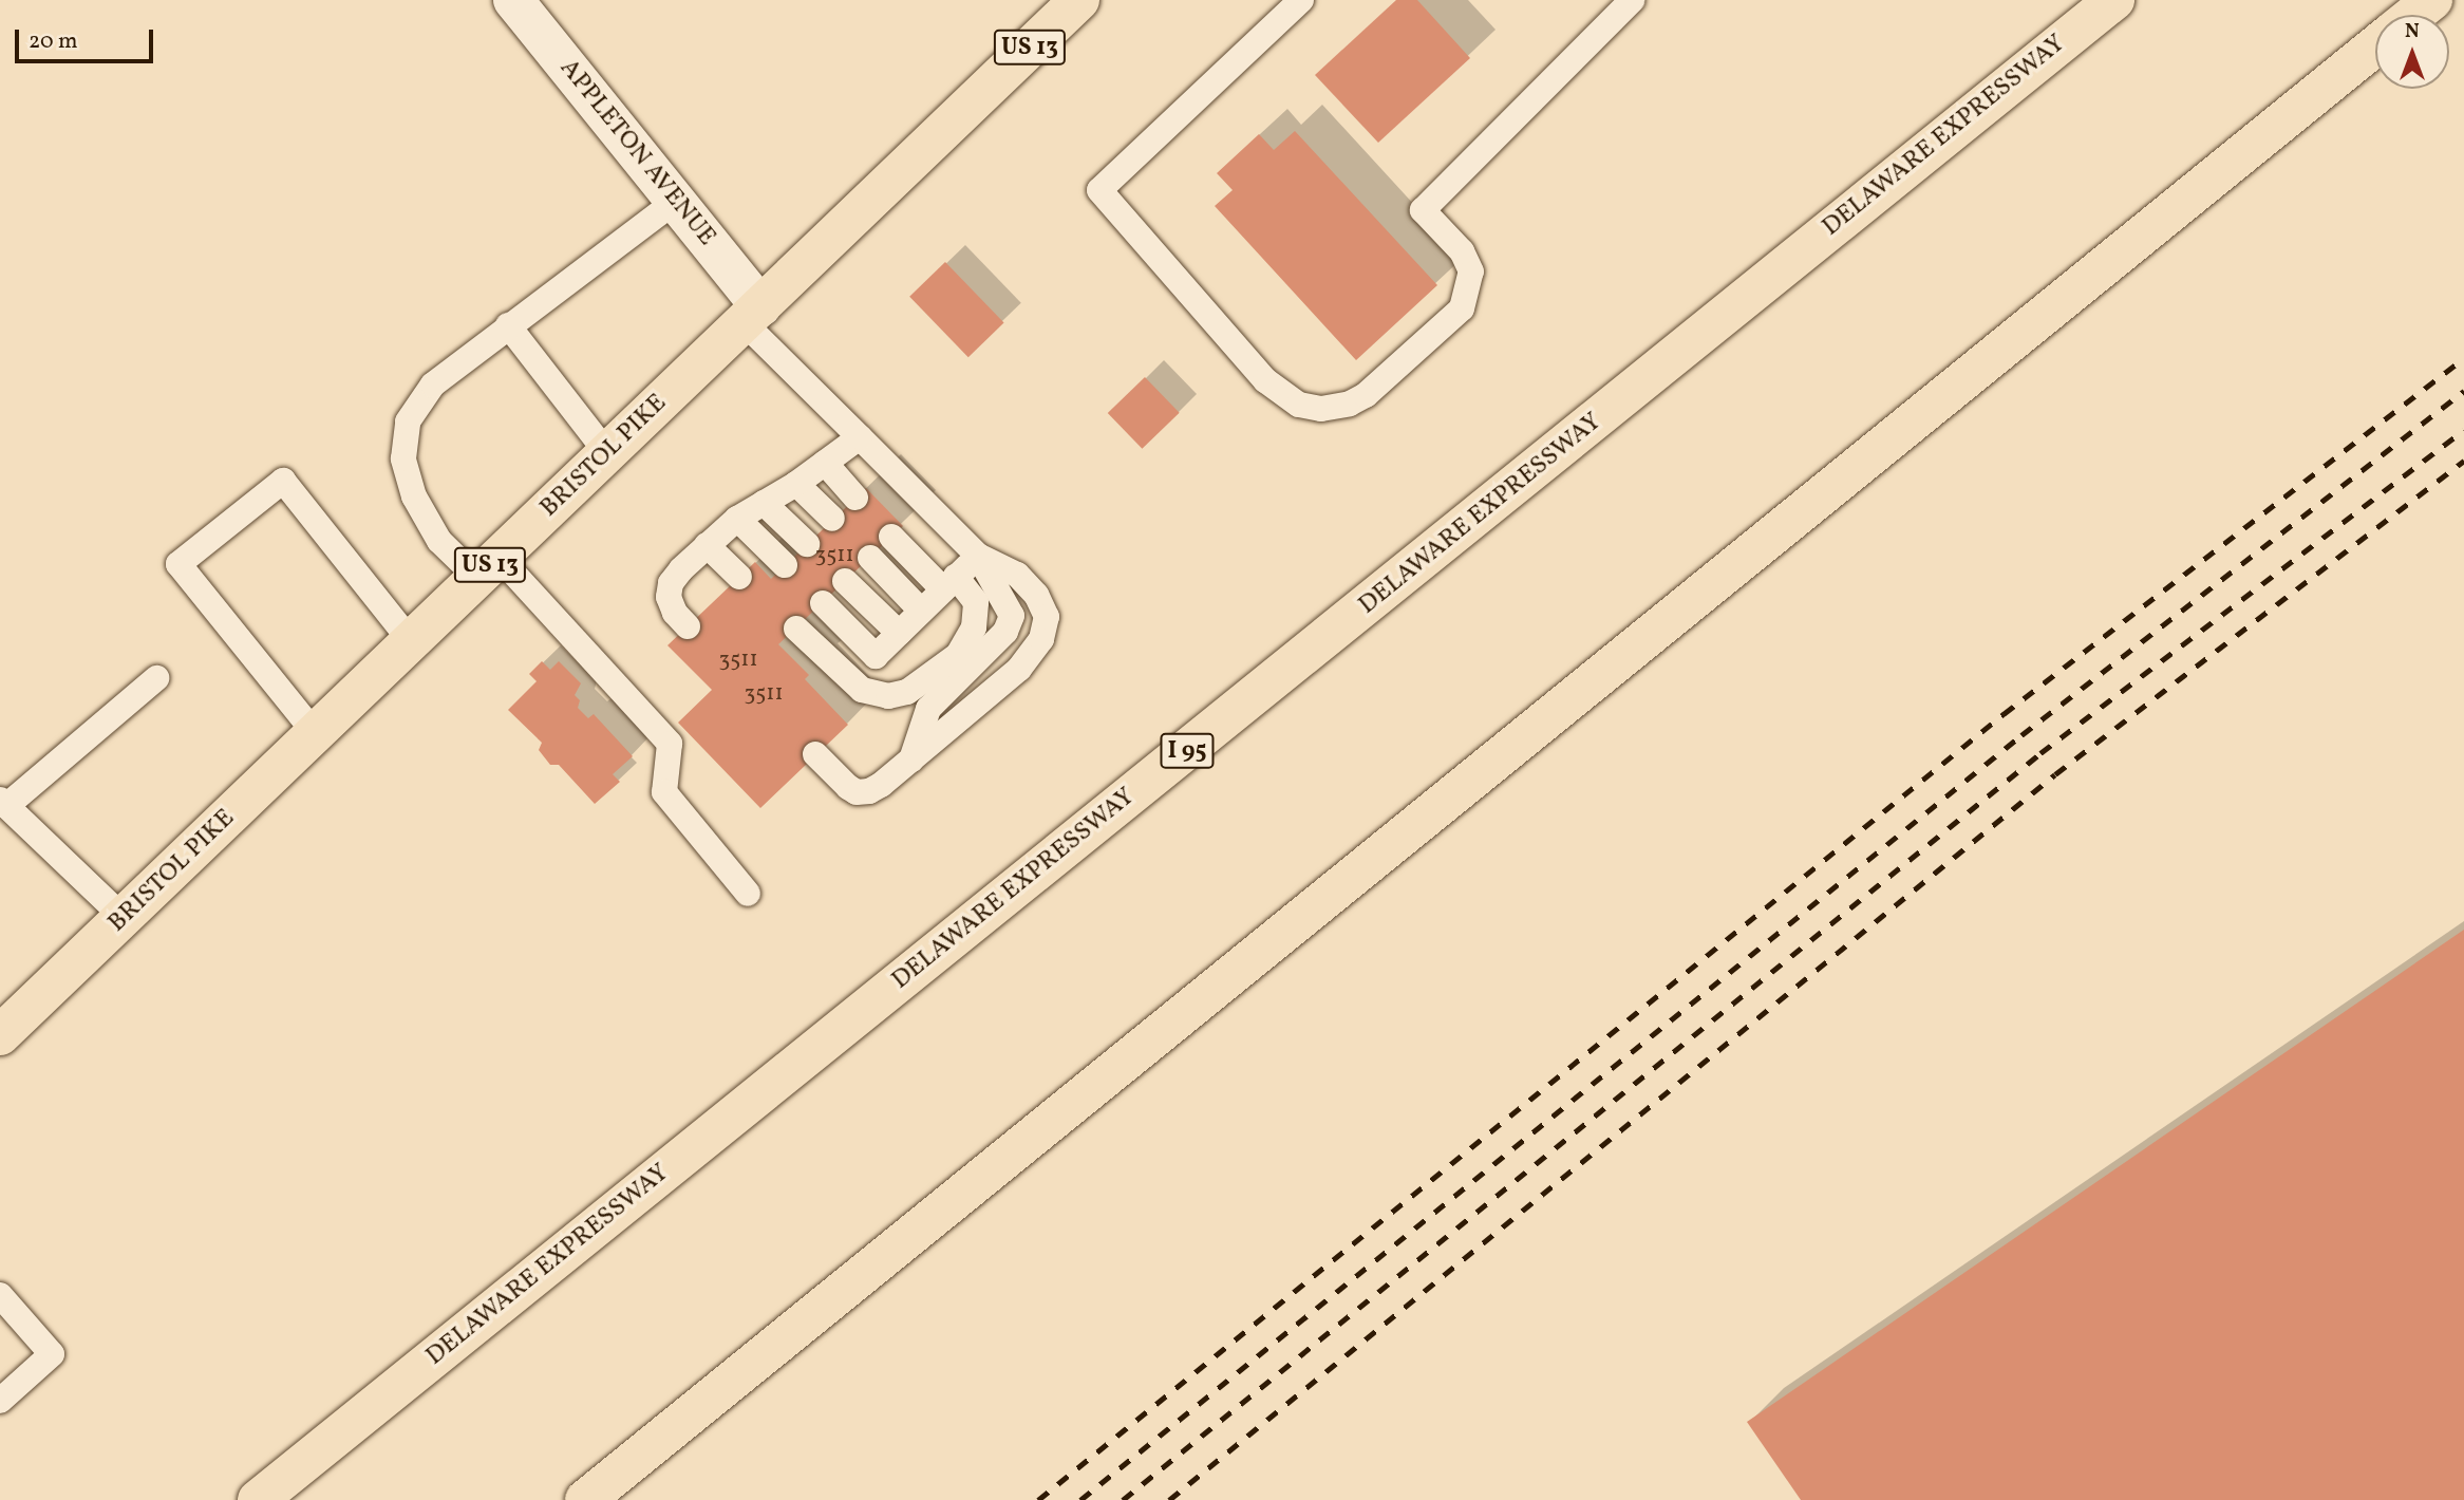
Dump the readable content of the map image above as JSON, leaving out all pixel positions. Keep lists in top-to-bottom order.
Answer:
{
  "streets": {
    "main road": [
      "US 13",
      "DELAWARE EXPRESSWAY",
      "BRISTOL PIKE",
      "I 95"
    ],
    "street": ["APPLETON AVENUE"]
  },
  "crossings": [
    ["APPLETON AVENUE", "BRISTOL PIKE"]
  ],
  "house_numbers": ["3511", "3511", "3511"],
  "scale_bar": "20 m",
  "north": "top"
}
